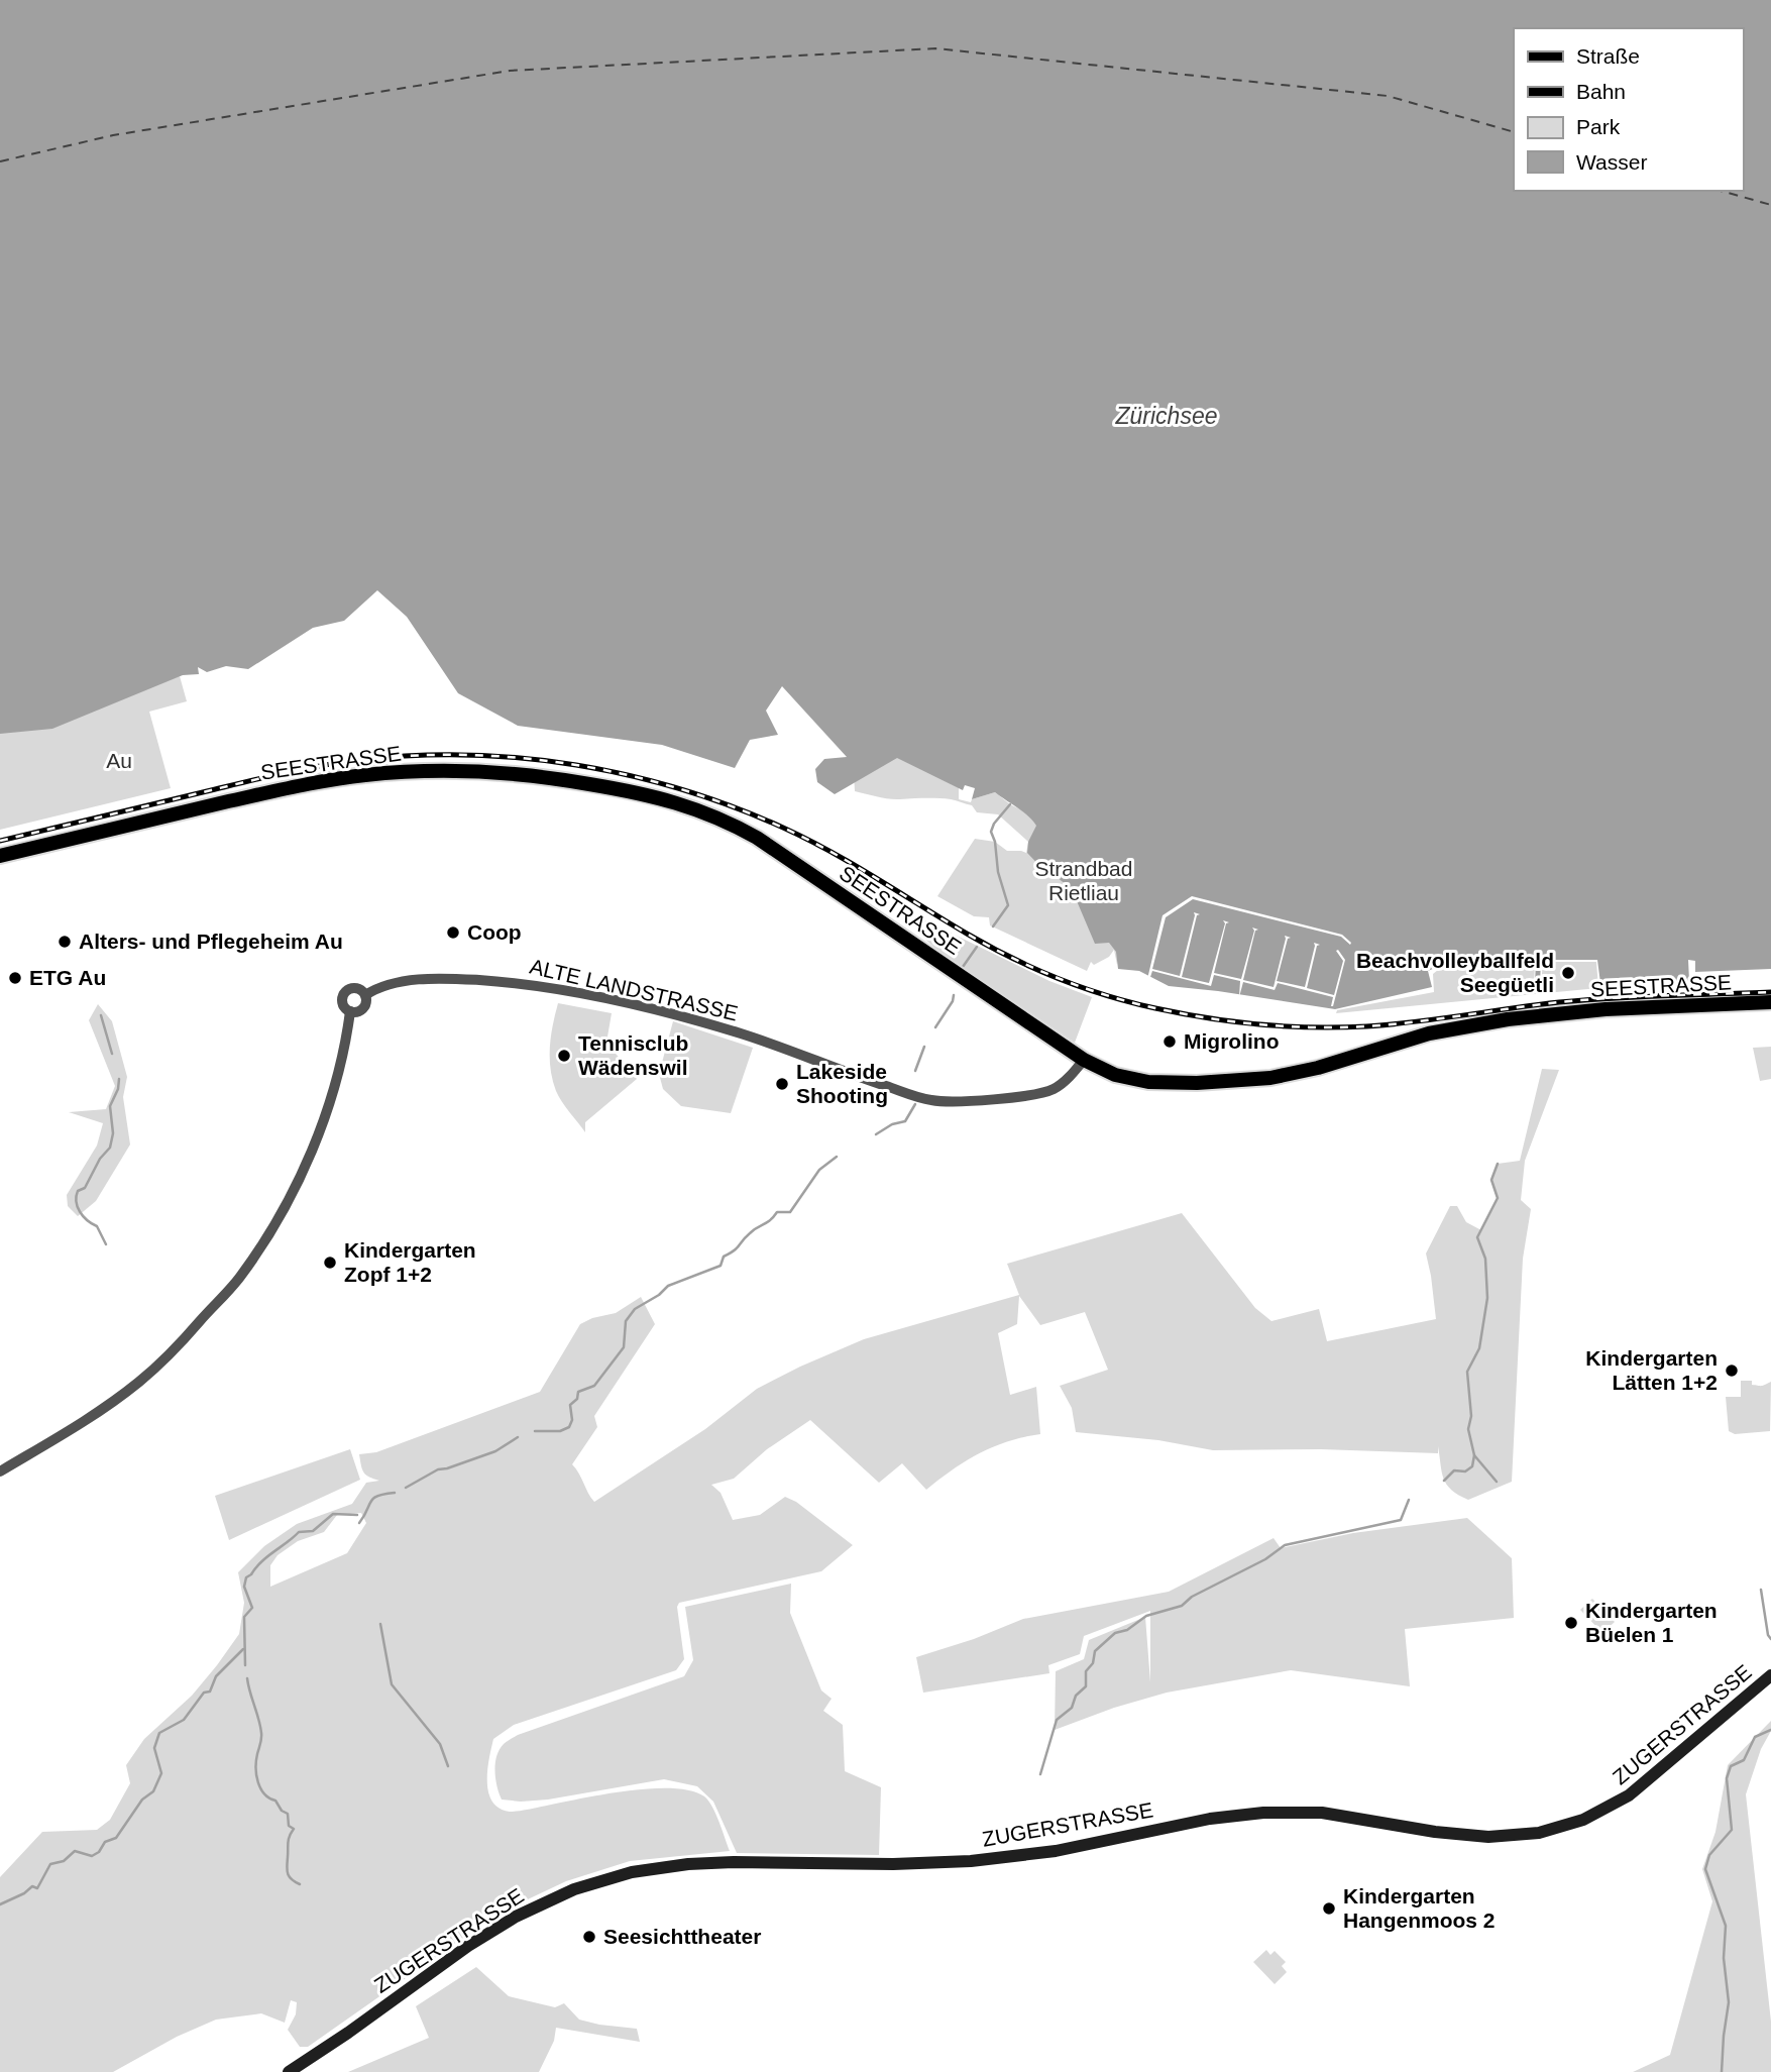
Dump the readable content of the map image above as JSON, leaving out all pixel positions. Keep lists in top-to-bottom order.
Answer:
{
  "streets": {
    "main road": ["SEESTRASSE", "ZUGERSTRASSE"],
    "street": ["ALTE LANDSTRASSE"]
  },
  "crossings": [
    ["SEESTRASSE", "ALTE LANDSTRASSE"]
  ],
  "water": ["Zürichsee"],
  "parks": ["Au", "Strandbad Rietliau"],
  "places": [
    "Coop",
    "Alters- und Pflegeheim Au",
    "Beachvolleyballfeld Seegüetli",
    "ETG Au",
    "Migrolino",
    "Tennisclub Wädenswil",
    "Lakeside Shooting",
    "Kindergarten Zopf 1+2",
    "Kindergarten Lätten 1+2",
    "Kindergarten Büelen 1",
    "Kindergarten Hangenmoos 2",
    "Seesichttheater"
  ],
  "legend": [
    "Straße",
    "Bahn",
    "Park",
    "Wasser"
  ]
}
